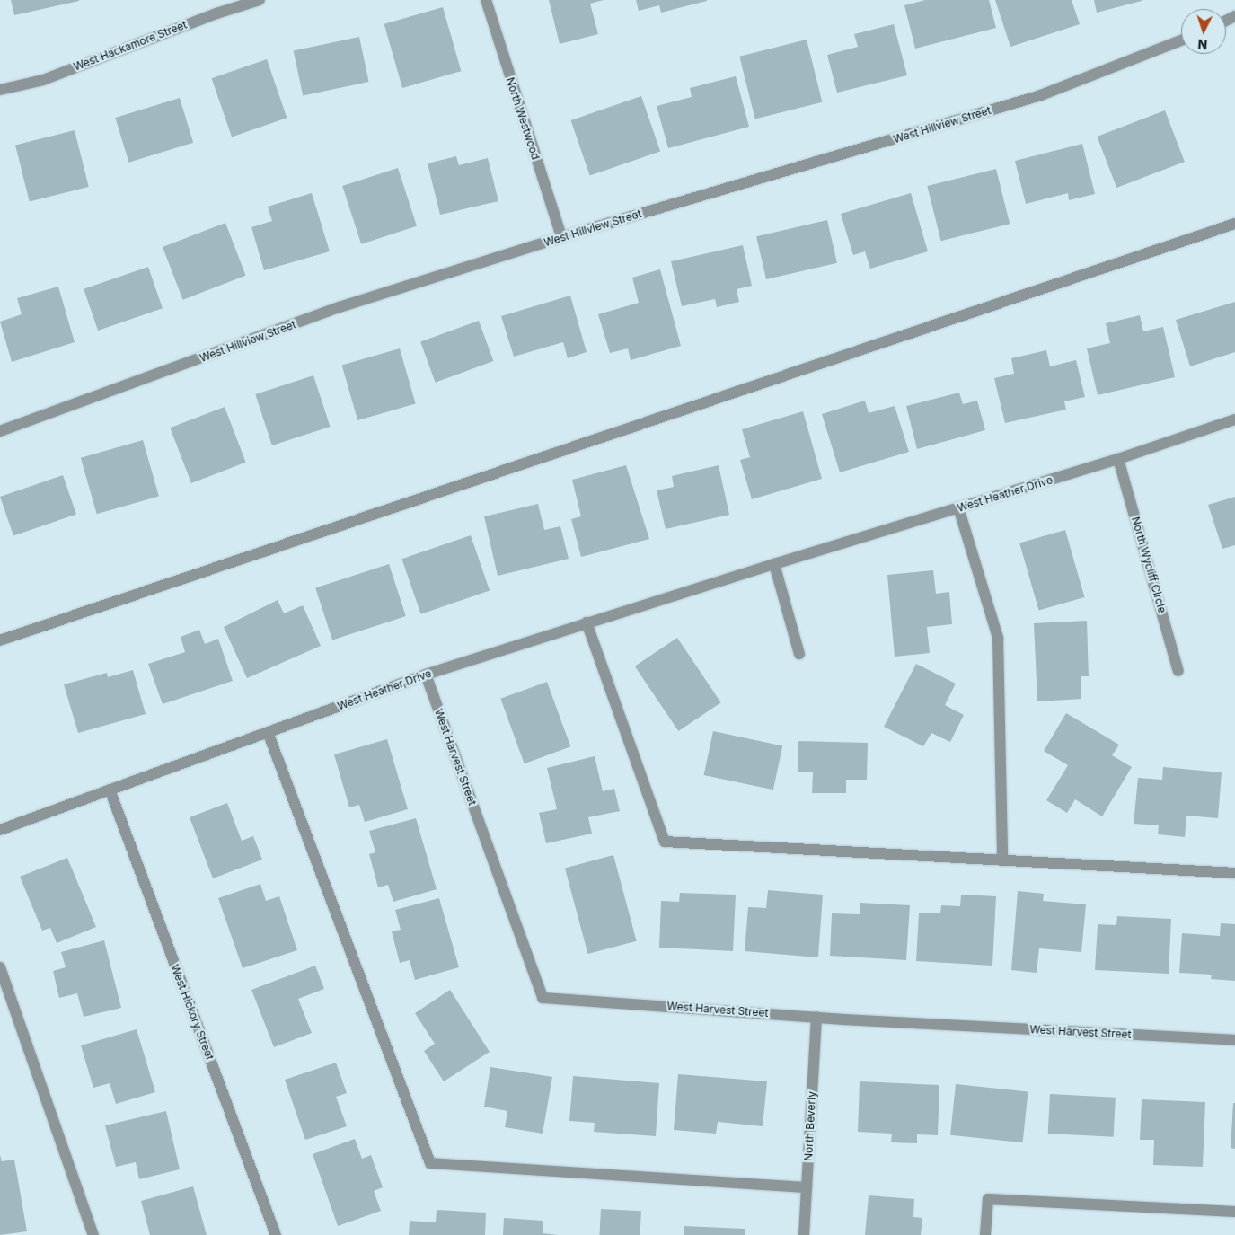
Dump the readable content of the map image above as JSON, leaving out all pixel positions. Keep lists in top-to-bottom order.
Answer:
{
  "streets": {
    "street": [
      "West Hackamore Street",
      "North Westwood",
      "West Hillview Street",
      "West Heather Drive",
      "North Wycliff Circle",
      "West Harvest Street",
      "West Hickory Street",
      "North Beverly"
    ]
  },
  "crossings": [
    ["North Westwood", "West Hillview Street"],
    ["West Heather Drive", "North Wycliff Circle"],
    ["West Heather Drive", "West Harvest Street"],
    ["West Heather Drive", "West Hickory Street"],
    ["West Harvest Street", "North Beverly"]
  ],
  "north": "bottom"
}
